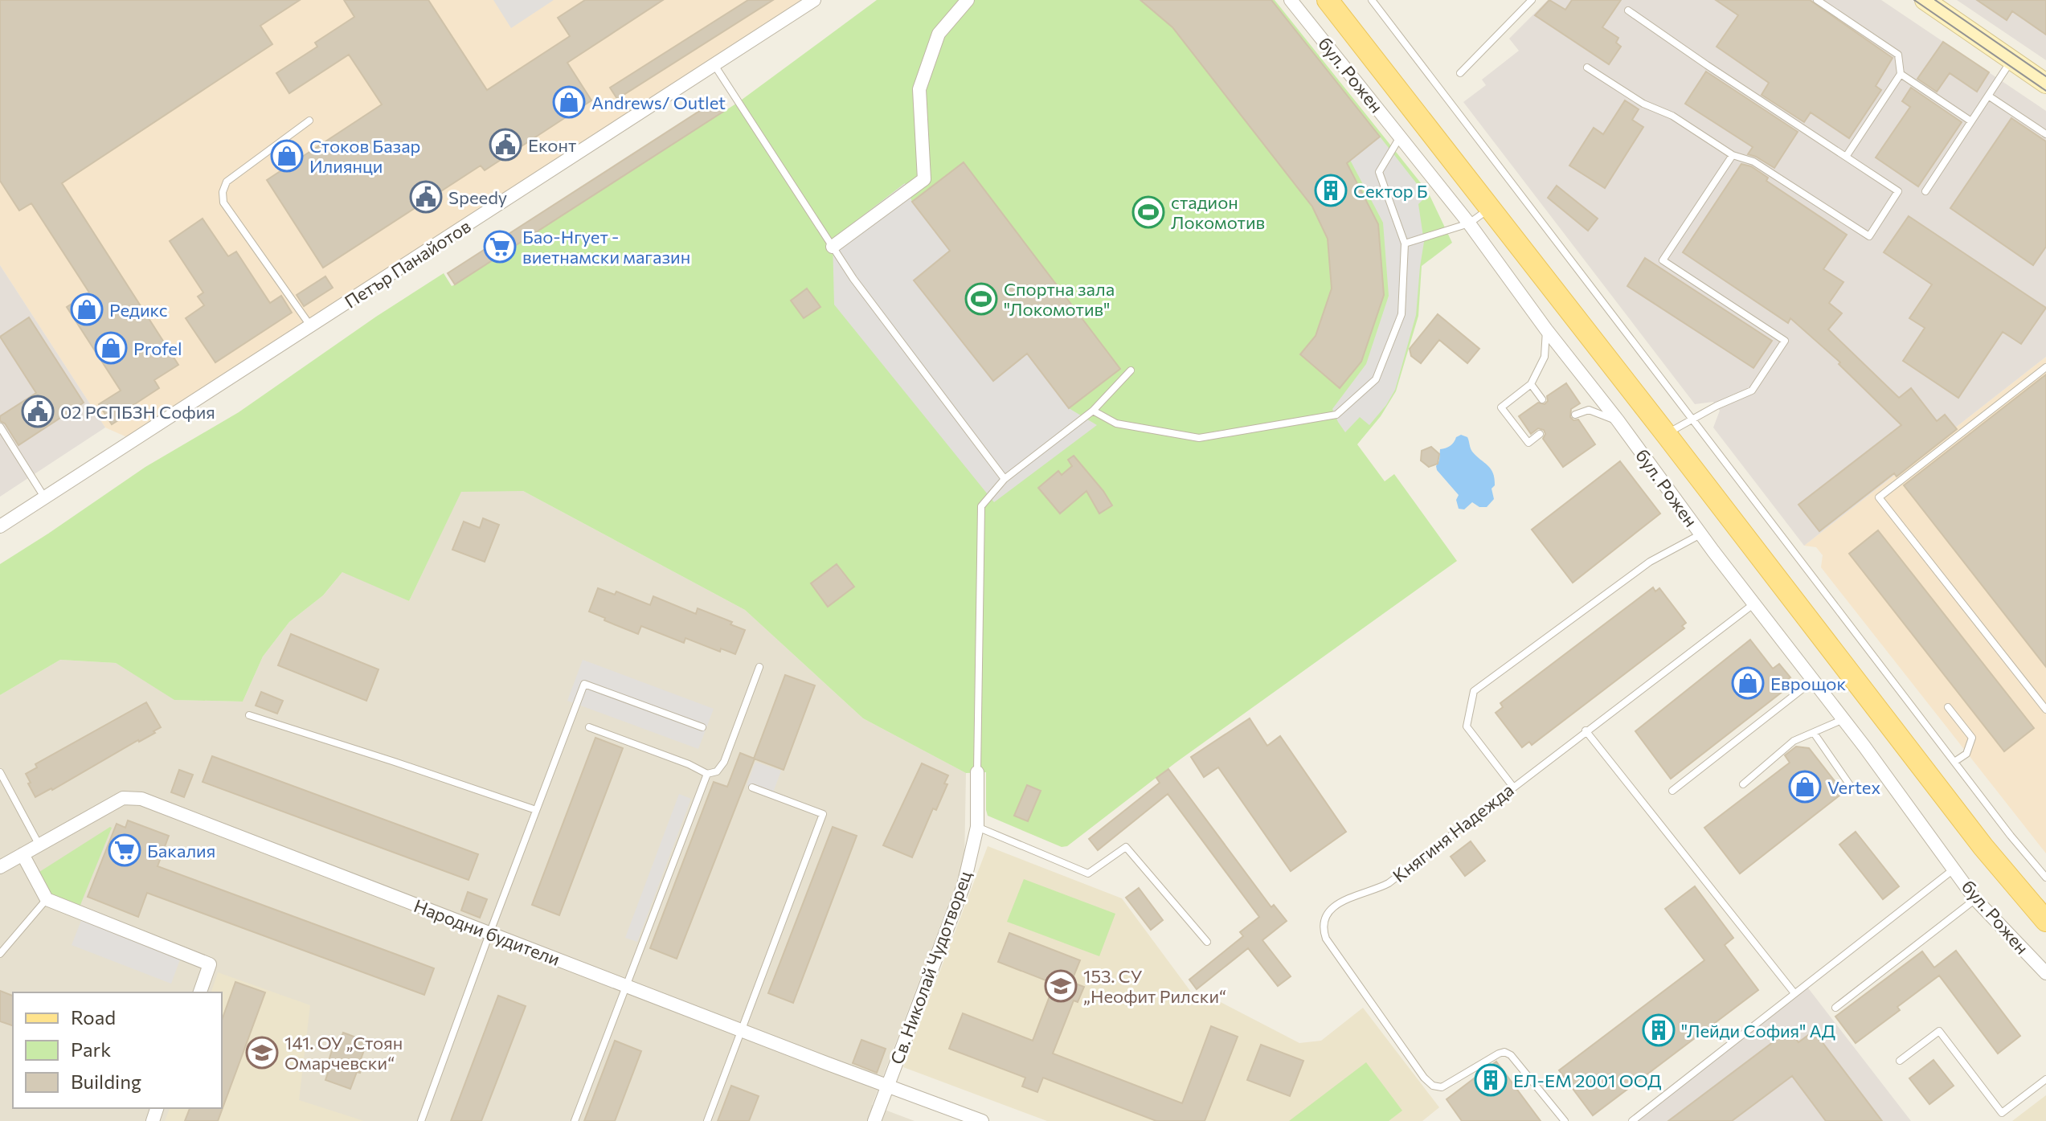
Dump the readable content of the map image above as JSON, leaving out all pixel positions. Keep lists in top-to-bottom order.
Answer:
{
  "streets": {
    "main road": ["бул. Рожен"],
    "street": ["Петър Панайотов", "Народни будители", "Св. Николай Чудотворец"],
    "lane": ["Княгиня Надежда"]
  },
  "crossings": [
    ["бул. Рожен", "Княгиня Надежда"],
    ["Народни будители", "Св. Николай Чудотворец"]
  ],
  "places": {
    "shop": [
      "Andrews/ Outlet",
      "Стоков Базар Илиянци",
      "Редикс",
      "Profel",
      "Еврощок",
      "Vertex"
    ],
    "public building": ["Еконт", "Speedy", "02 РСПБЗН София"],
    "building": ["Сектор Б", "\"Лейди София\" АД", "ЕЛ-ЕМ 2001 ООД"],
    "sports": ["стадион Локомотив", "Спортна зала \"Локомотив\""],
    "supermarket": ["Бао-Нгует - виетнамски магазин", "Бакалия"],
    "school or university": ["153. СУ „Неофит Рилски“", "141. ОУ „Стоян Омарчевски“"]
  },
  "legend": ["Road", "Park", "Building"]
}
